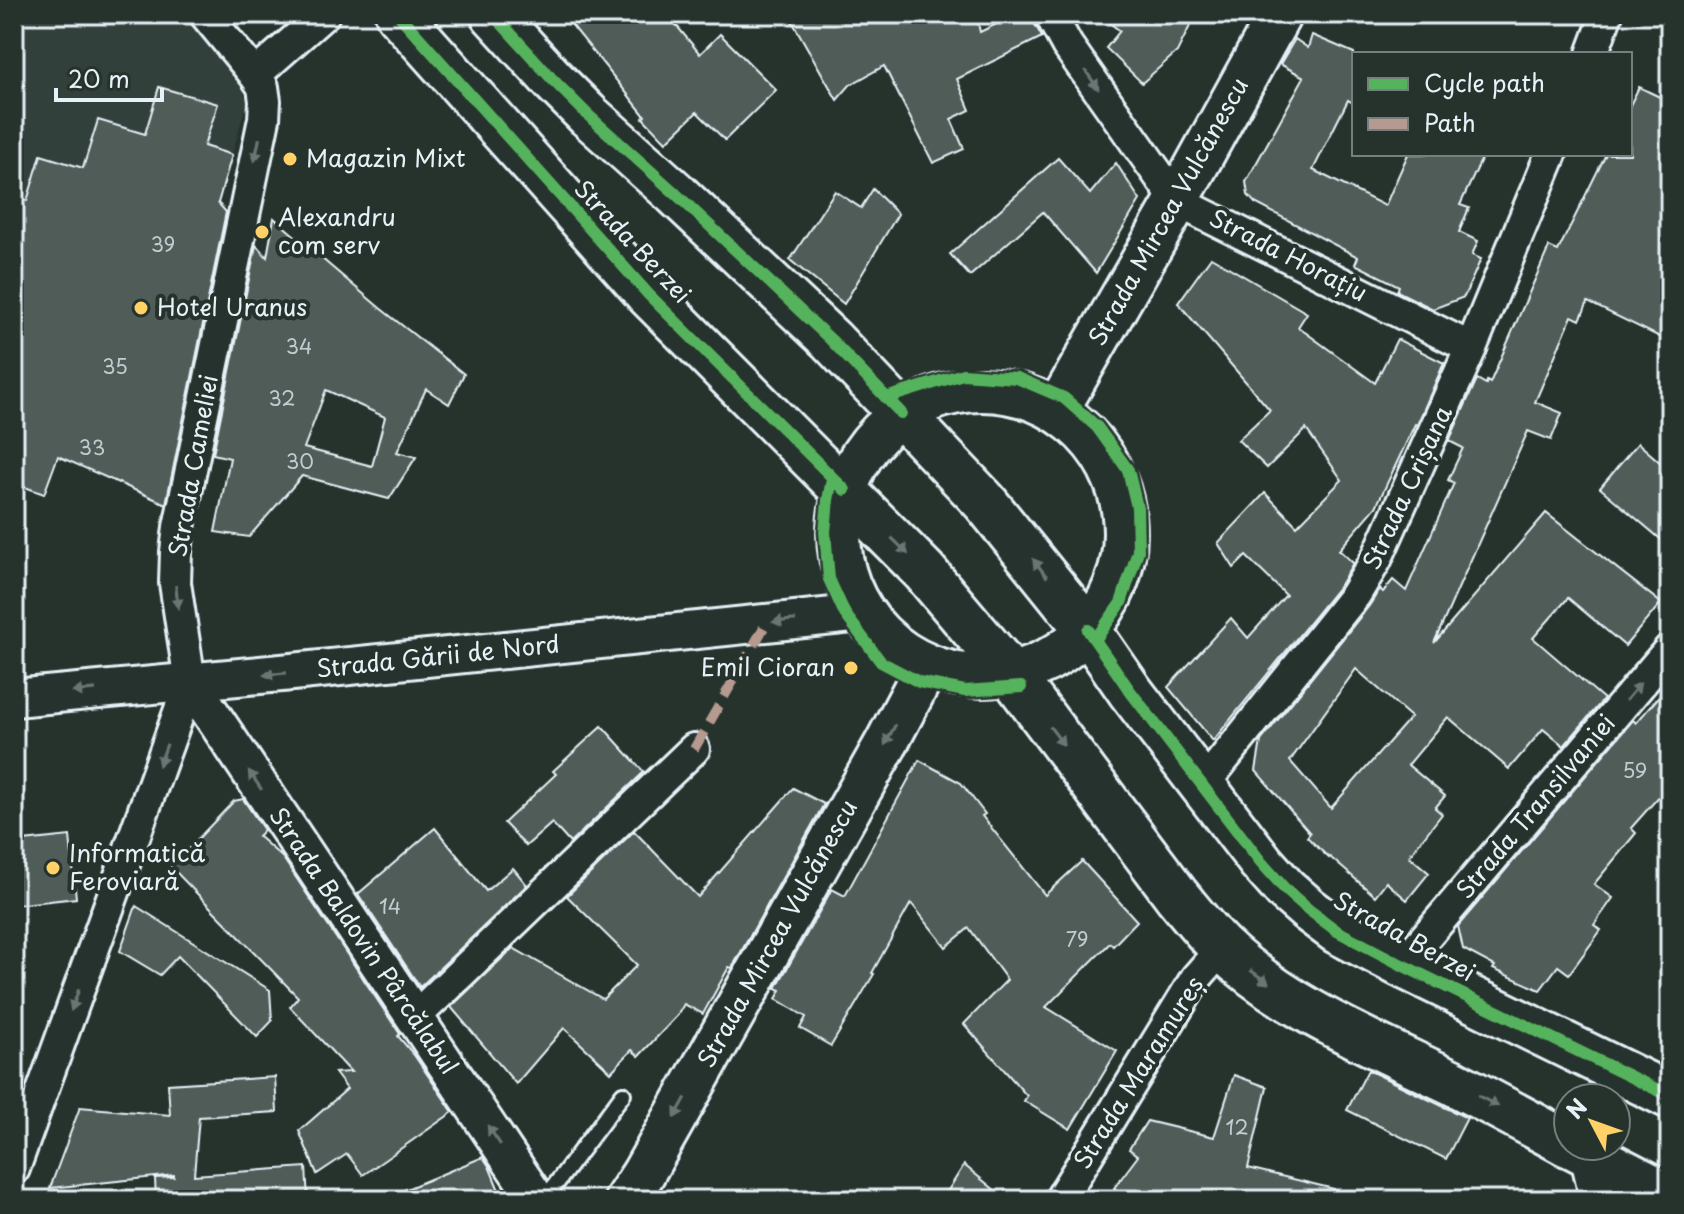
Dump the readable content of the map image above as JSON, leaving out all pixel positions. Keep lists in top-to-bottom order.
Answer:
{
  "streets": {
    "main road": ["Strada Mircea Vulcănescu", "Strada Berzei"],
    "street": [
      "Strada Horațiu",
      "Strada Cameliei",
      "Strada Crișana",
      "Strada Gării de Nord",
      "Strada Transilvaniei",
      "Strada Baldovin Pârcălabul",
      "Strada Maramureș"
    ]
  },
  "crossings": [
    ["Strada Mircea Vulcănescu", "Strada Horațiu"],
    ["Strada Berzei", "Strada Crișana"],
    ["Strada Berzei", "Strada Transilvaniei"],
    ["Strada Berzei", "Strada Maramureș"],
    ["Strada Horațiu", "Strada Crișana"],
    ["Strada Cameliei", "Strada Gării de Nord"],
    ["Strada Cameliei", "Strada Baldovin Pârcălabul"],
    ["Strada Gării de Nord", "Strada Baldovin Pârcălabul"]
  ],
  "one_way": [
    "Strada Mircea Vulcănescu",
    "Strada Horațiu",
    "Strada Cameliei",
    "Strada Gării de Nord",
    "Strada Transilvaniei",
    "Strada Baldovin Pârcălabul"
  ],
  "places": [
    "Magazin Mixt",
    "Alexandru com serv",
    "Hotel Uranus",
    "Emil Cioran",
    "Informatică Feroviară"
  ],
  "house_numbers": [
    "39",
    "34",
    "35",
    "32",
    "33",
    "30",
    "59",
    "14",
    "79",
    "12"
  ],
  "legend": ["Cycle path", "Path"],
  "scale_bar": "20 m",
  "north": "top left"
}
